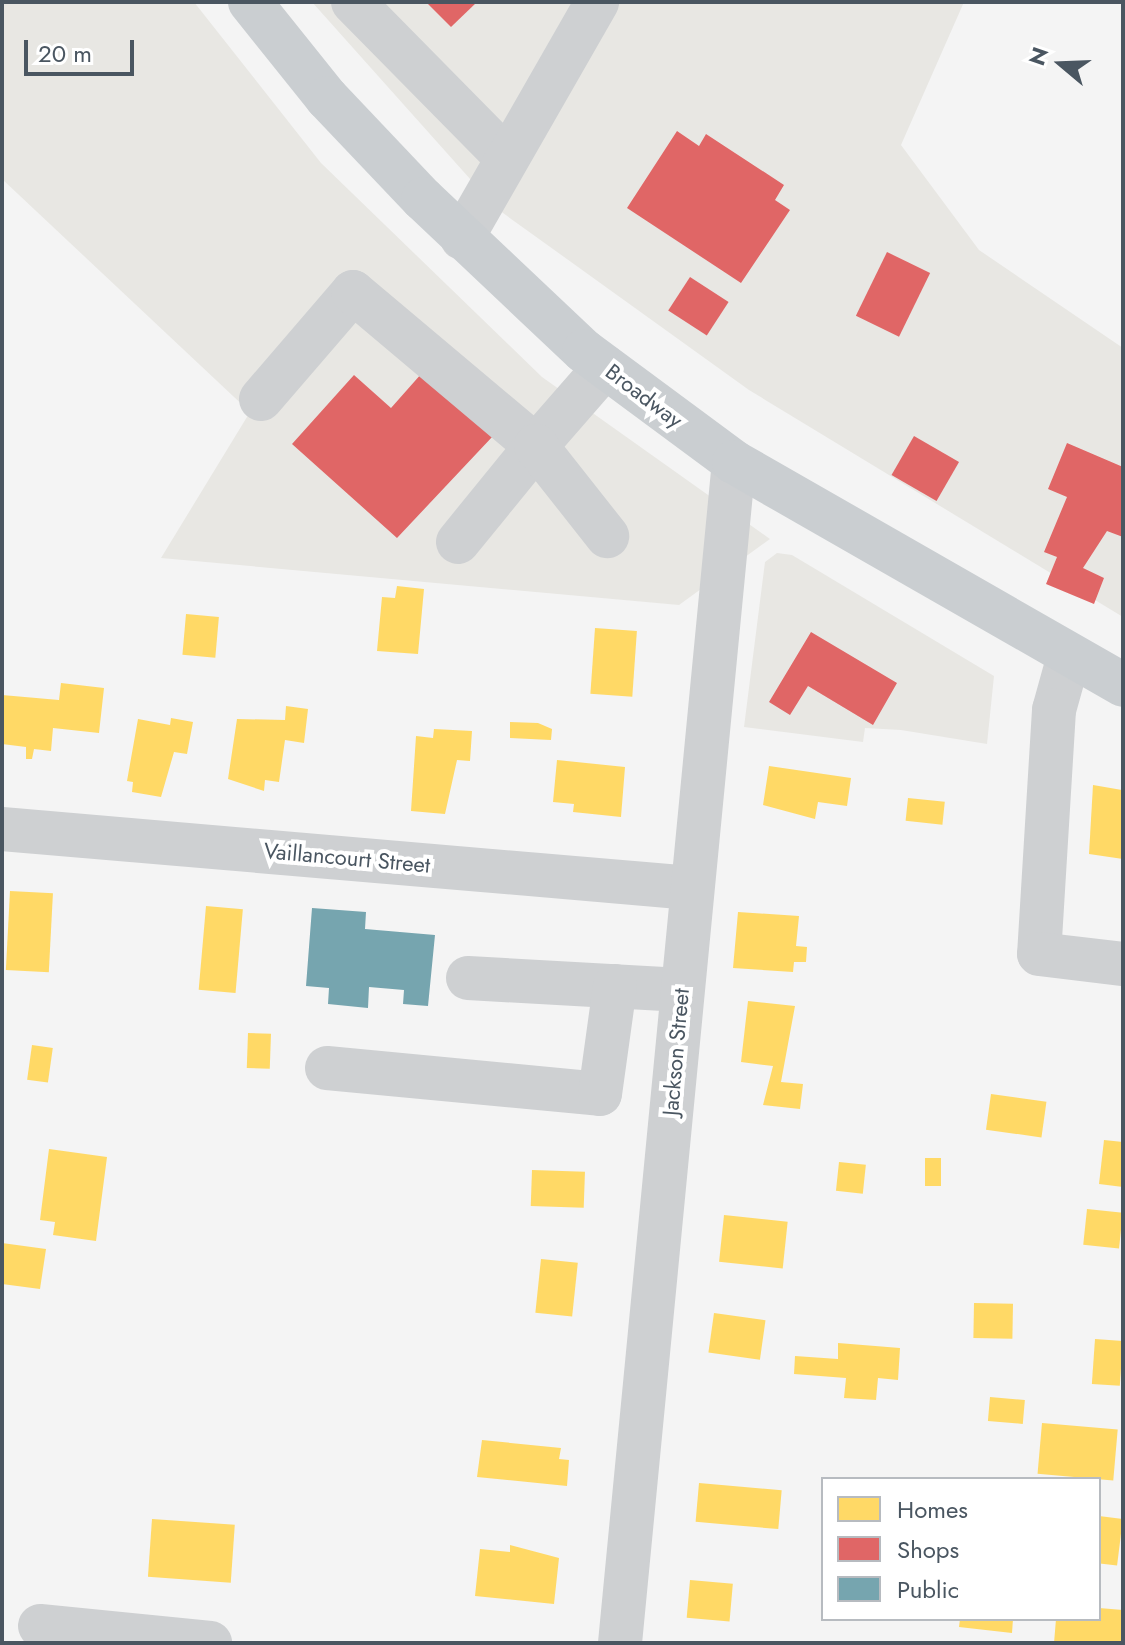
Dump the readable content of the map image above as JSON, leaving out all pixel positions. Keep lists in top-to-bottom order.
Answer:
{
  "streets": {
    "main road": ["Broadway"],
    "street": ["Vaillancourt Street", "Jackson Street"]
  },
  "crossings": [
    ["Broadway", "Jackson Street"],
    ["Vaillancourt Street", "Jackson Street"]
  ],
  "legend": ["Homes", "Shops", "Public"],
  "scale_bar": "20 m",
  "north": "left"
}
